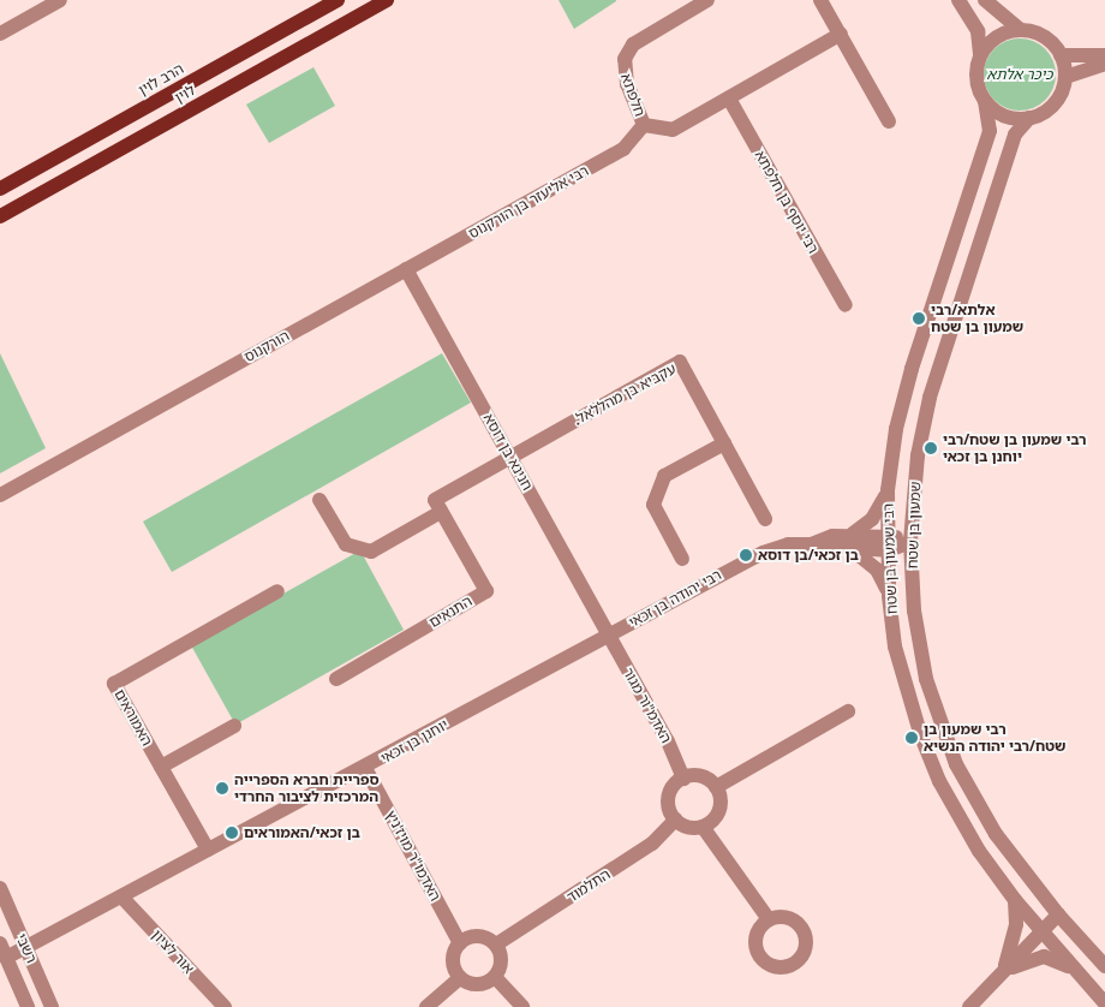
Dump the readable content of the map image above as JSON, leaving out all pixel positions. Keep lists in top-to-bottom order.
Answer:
{
  "streets": {
    "main road": ["הרב לוין", "לוין"],
    "street": [
      "חלפתא",
      "רבי אליעזר בן הורקנוס",
      "רבי יוסף בן חלפתא",
      "הורקנוס",
      ".עקביא בן מהללאל",
      "חנינא בן דוסא",
      "שמעון בן שטח",
      "רבי שמעון בן שטח",
      "רבי יהודה בן זכאי",
      "התנאים",
      "האדמ\"ור מגור",
      "האמוראים",
      "יוחנן בן זכאי",
      "האדמו\"ר מויז'ניץ",
      "התלמוד",
      "רשבי",
      "אור לציון"
    ]
  },
  "crossings": [
    ["חלפתא", "רבי אליעזר בן הורקנוס"],
    ["רבי אליעזר בן הורקנוס", "הורקנוס"],
    ["רבי אליעזר בן הורקנוס", "חנינא בן דוסא"],
    ["הורקנוס", "חנינא בן דוסא"],
    [".עקביא בן מהללאל", "חנינא בן דוסא"],
    ["חנינא בן דוסא", "רבי יהודה בן זכאי"],
    ["חנינא בן דוסא", "האדמ\"ור מגור"],
    ["חנינא בן דוסא", "יוחנן בן זכאי"],
    ["שמעון בן שטח", "רבי שמעון בן שטח"],
    ["שמעון בן שטח", "רבי יהודה בן זכאי"],
    ["רבי שמעון בן שטח", "רבי יהודה בן זכאי"],
    ["רבי יהודה בן זכאי", "האדמ\"ור מגור"],
    ["רבי יהודה בן זכאי", "יוחנן בן זכאי"],
    ["האדמ\"ור מגור", "יוחנן בן זכאי"],
    ["האדמ\"ור מגור", "התלמוד"],
    ["האמוראים", "יוחנן בן זכאי"],
    ["יוחנן בן זכאי", "האדמו\"ר מויז'ניץ"],
    ["יוחנן בן זכאי", "רשבי"],
    ["יוחנן בן זכאי", "אור לציון"],
    ["האדמו\"ר מויז'ניץ", "התלמוד"]
  ],
  "parks": ["כיכר אלתא"],
  "places": [
    "אלתא/רבי שמעון בן שטח",
    "רבי שמעון בן שטח/רבי יוחנן בן זכאי",
    "בן זכאי/בן דוסא",
    "רבי שמעון בן שטח/רבי יהודה הנשיא",
    "ספריית חברא הספרייה המרכזית לציבור החרדי",
    "בן זכאי/האמוראים"
  ]
}
